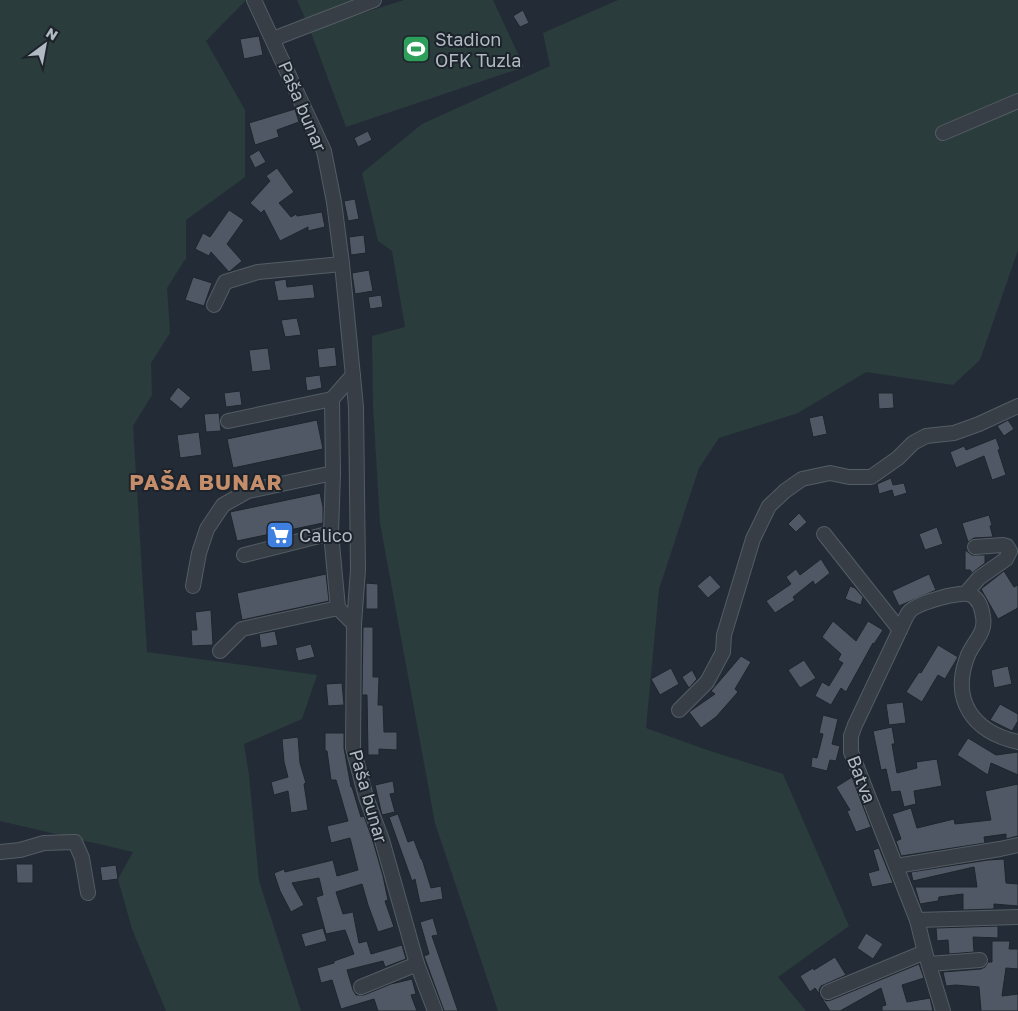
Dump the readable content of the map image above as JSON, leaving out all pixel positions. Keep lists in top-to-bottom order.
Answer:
{
  "streets": {
    "street": ["Paša bunar", "Batva"]
  },
  "districts": ["PAŠA BUNAR"],
  "places": {
    "sports": ["Stadion OFK Tuzla"],
    "supermarket": ["Calico"]
  },
  "north": "top right"
}
